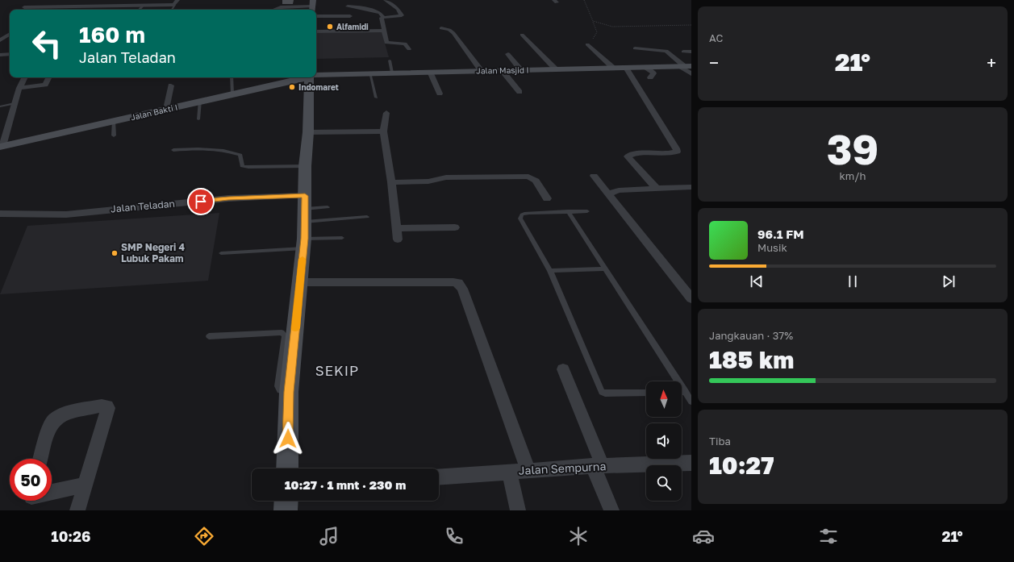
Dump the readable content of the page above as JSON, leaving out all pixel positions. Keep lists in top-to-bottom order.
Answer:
{
  "streets": {
    "main road": ["Jalan Masjid I", "Jalan Bakti I"],
    "street": ["Jalan Teladan", "Jalan Sempurna"]
  },
  "districts": ["SEKIP"],
  "places": ["Alfamidi", "Indomaret", "SMP Negeri 4 Lubuk Pakam"],
  "north": "top",
  "page": {
    "tile": [
      "AC",
      ["39", "km/h"],
      ["Jangkauan · 37%", "185 km"],
      ["Tiba", "10:27"]
    ],
    "turn": ["160 m", "Jalan Teladan"],
    "heat": ["−", "21°", "+"],
    "song": ["96.1 FM", "Musik"],
    "limit": "50",
    "trip": "10:27 · 1 mnt · 230 m",
    "tabs": ["10:26", "21°"]
  }
}
